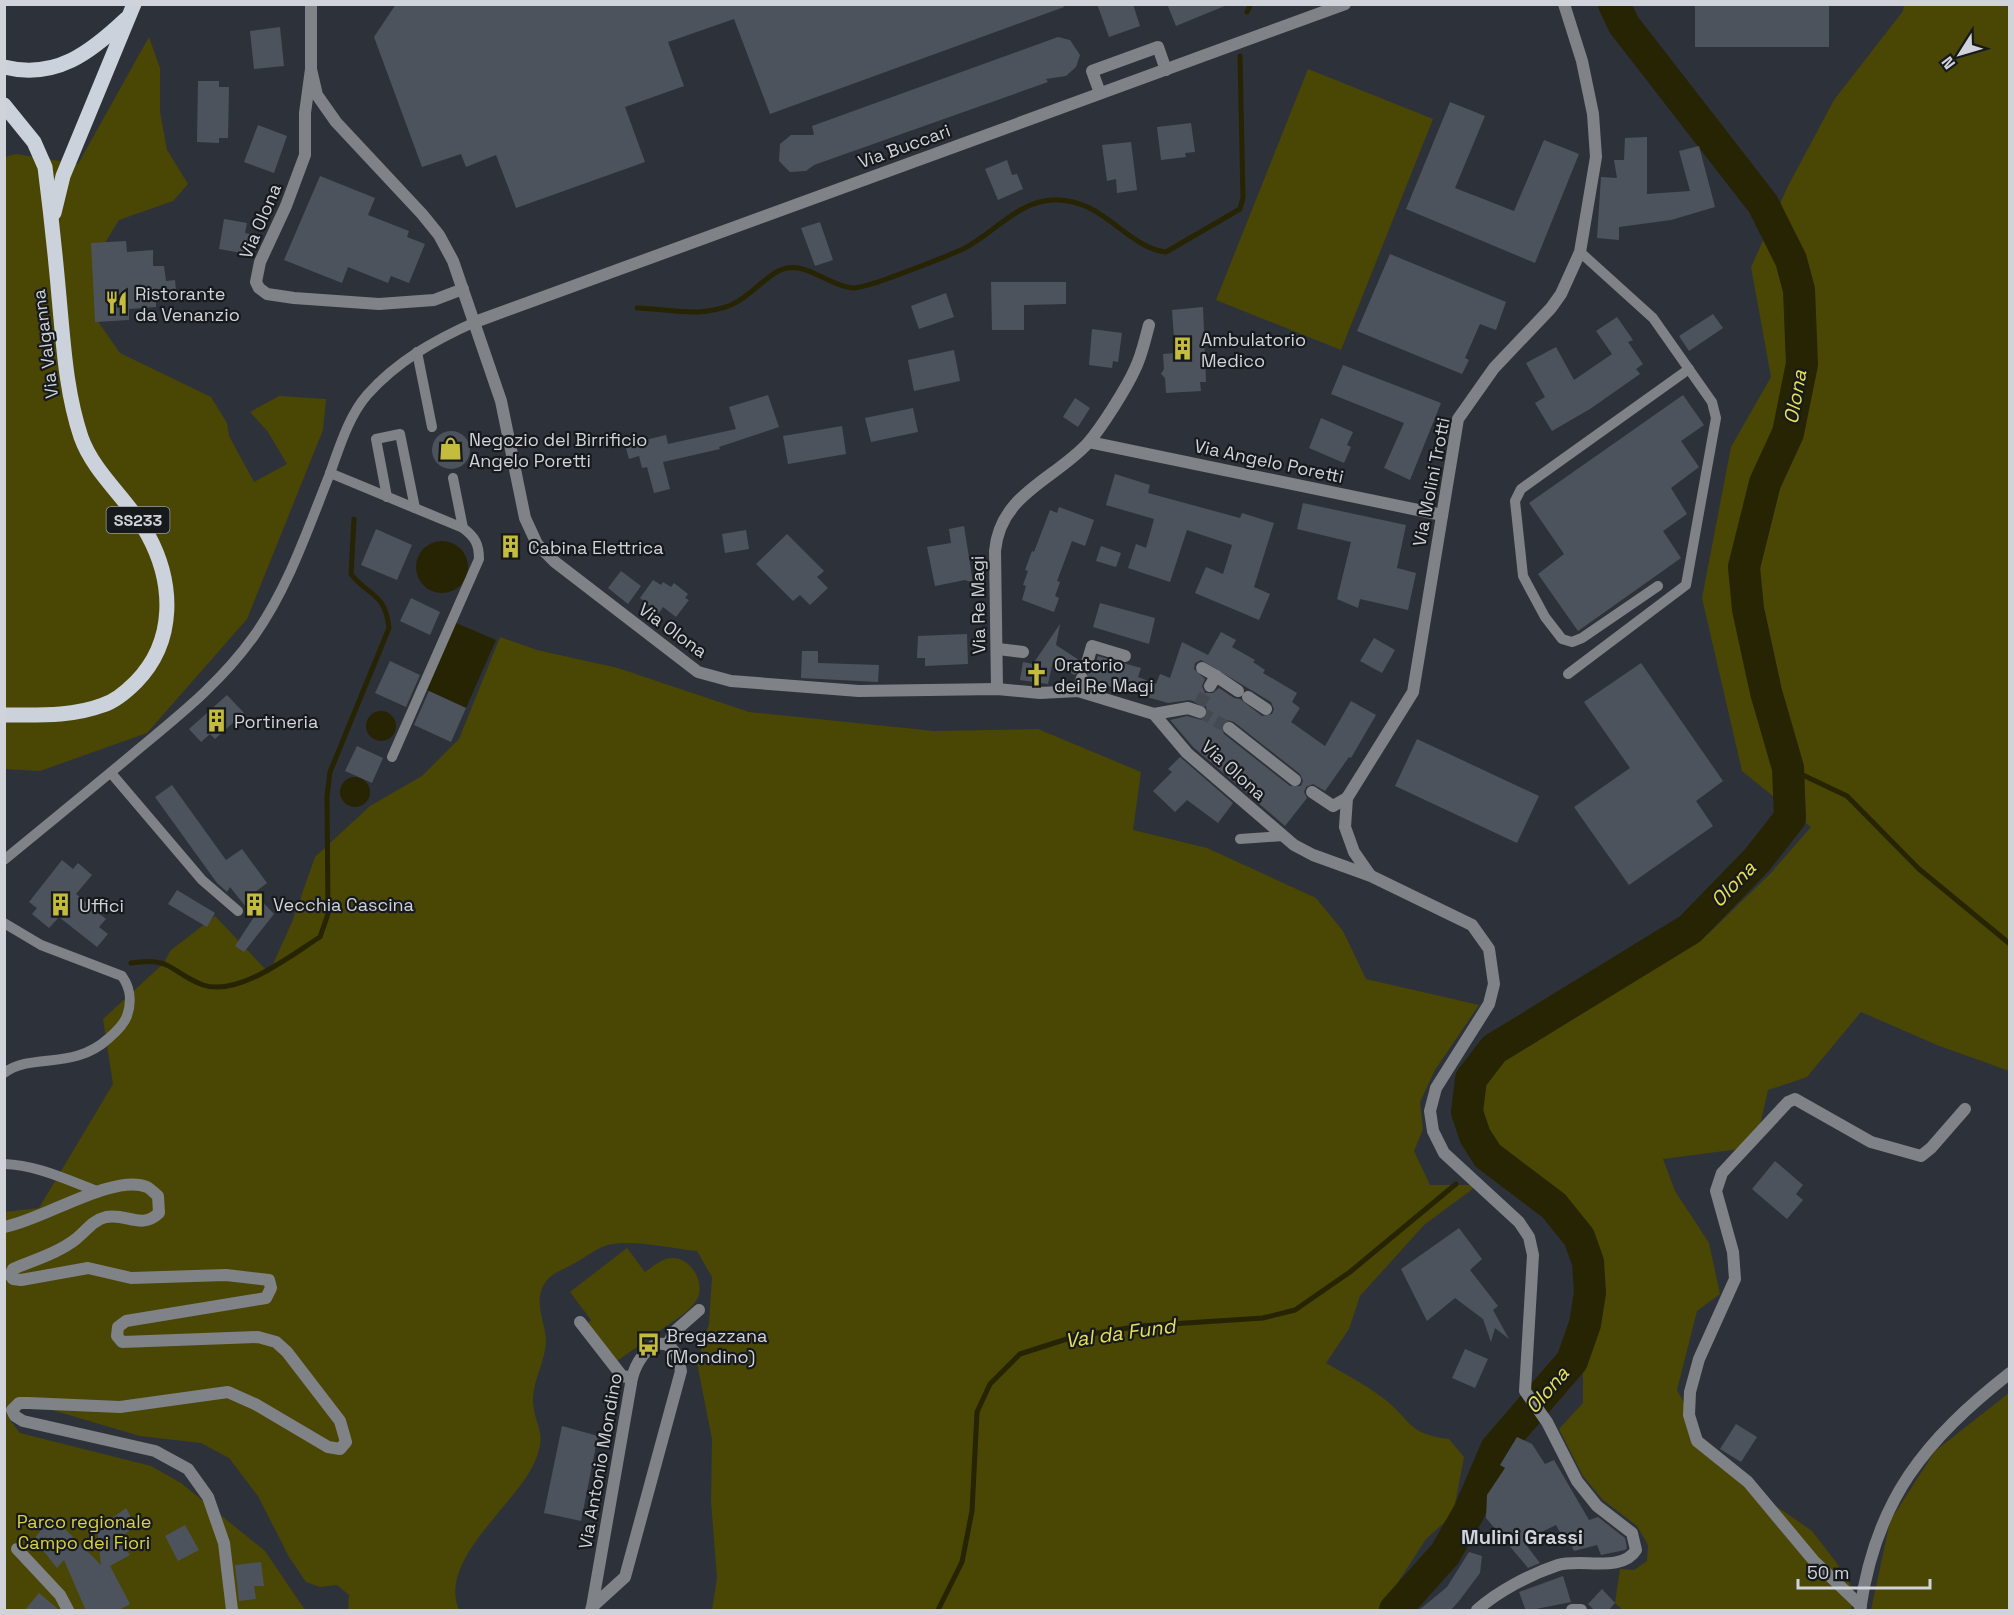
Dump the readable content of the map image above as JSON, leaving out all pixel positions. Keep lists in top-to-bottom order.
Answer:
{
  "streets": {
    "main road": ["Via Valganna", "SS233"],
    "street": [
      "Via Buccari",
      "Via Olona",
      "Via Angelo Poretti",
      "Via Molini Trotti",
      "Via Re Magi",
      "Via Antonio Mondino"
    ]
  },
  "crossings": [
    ["Via Buccari", "Via Olona"],
    ["Via Olona", "Via Molini Trotti"],
    ["Via Olona", "Via Re Magi"],
    ["Via Valganna", "SS233"],
    ["Via Angelo Poretti", "Via Molini Trotti"],
    ["Via Angelo Poretti", "Via Re Magi"]
  ],
  "districts": ["Mulini Grassi"],
  "water": ["Olona", "Val da Fund"],
  "parks": ["Parco regionale Campo dei Fiori"],
  "places": {
    "restaurant": ["Ristorante da Venanzio"],
    "building": [
      "Ambulatorio Medico",
      "Cabina Elettrica",
      "Portineria",
      "Vecchia Cascina",
      "Uffici"
    ],
    "shop": ["Negozio del Birrificio Angelo Poretti"],
    "church": ["Oratorio dei Re Magi"],
    "bus stop": ["Bregazzana (Mondino)"]
  },
  "scale_bar": "50 m",
  "north": "bottom left"
}
